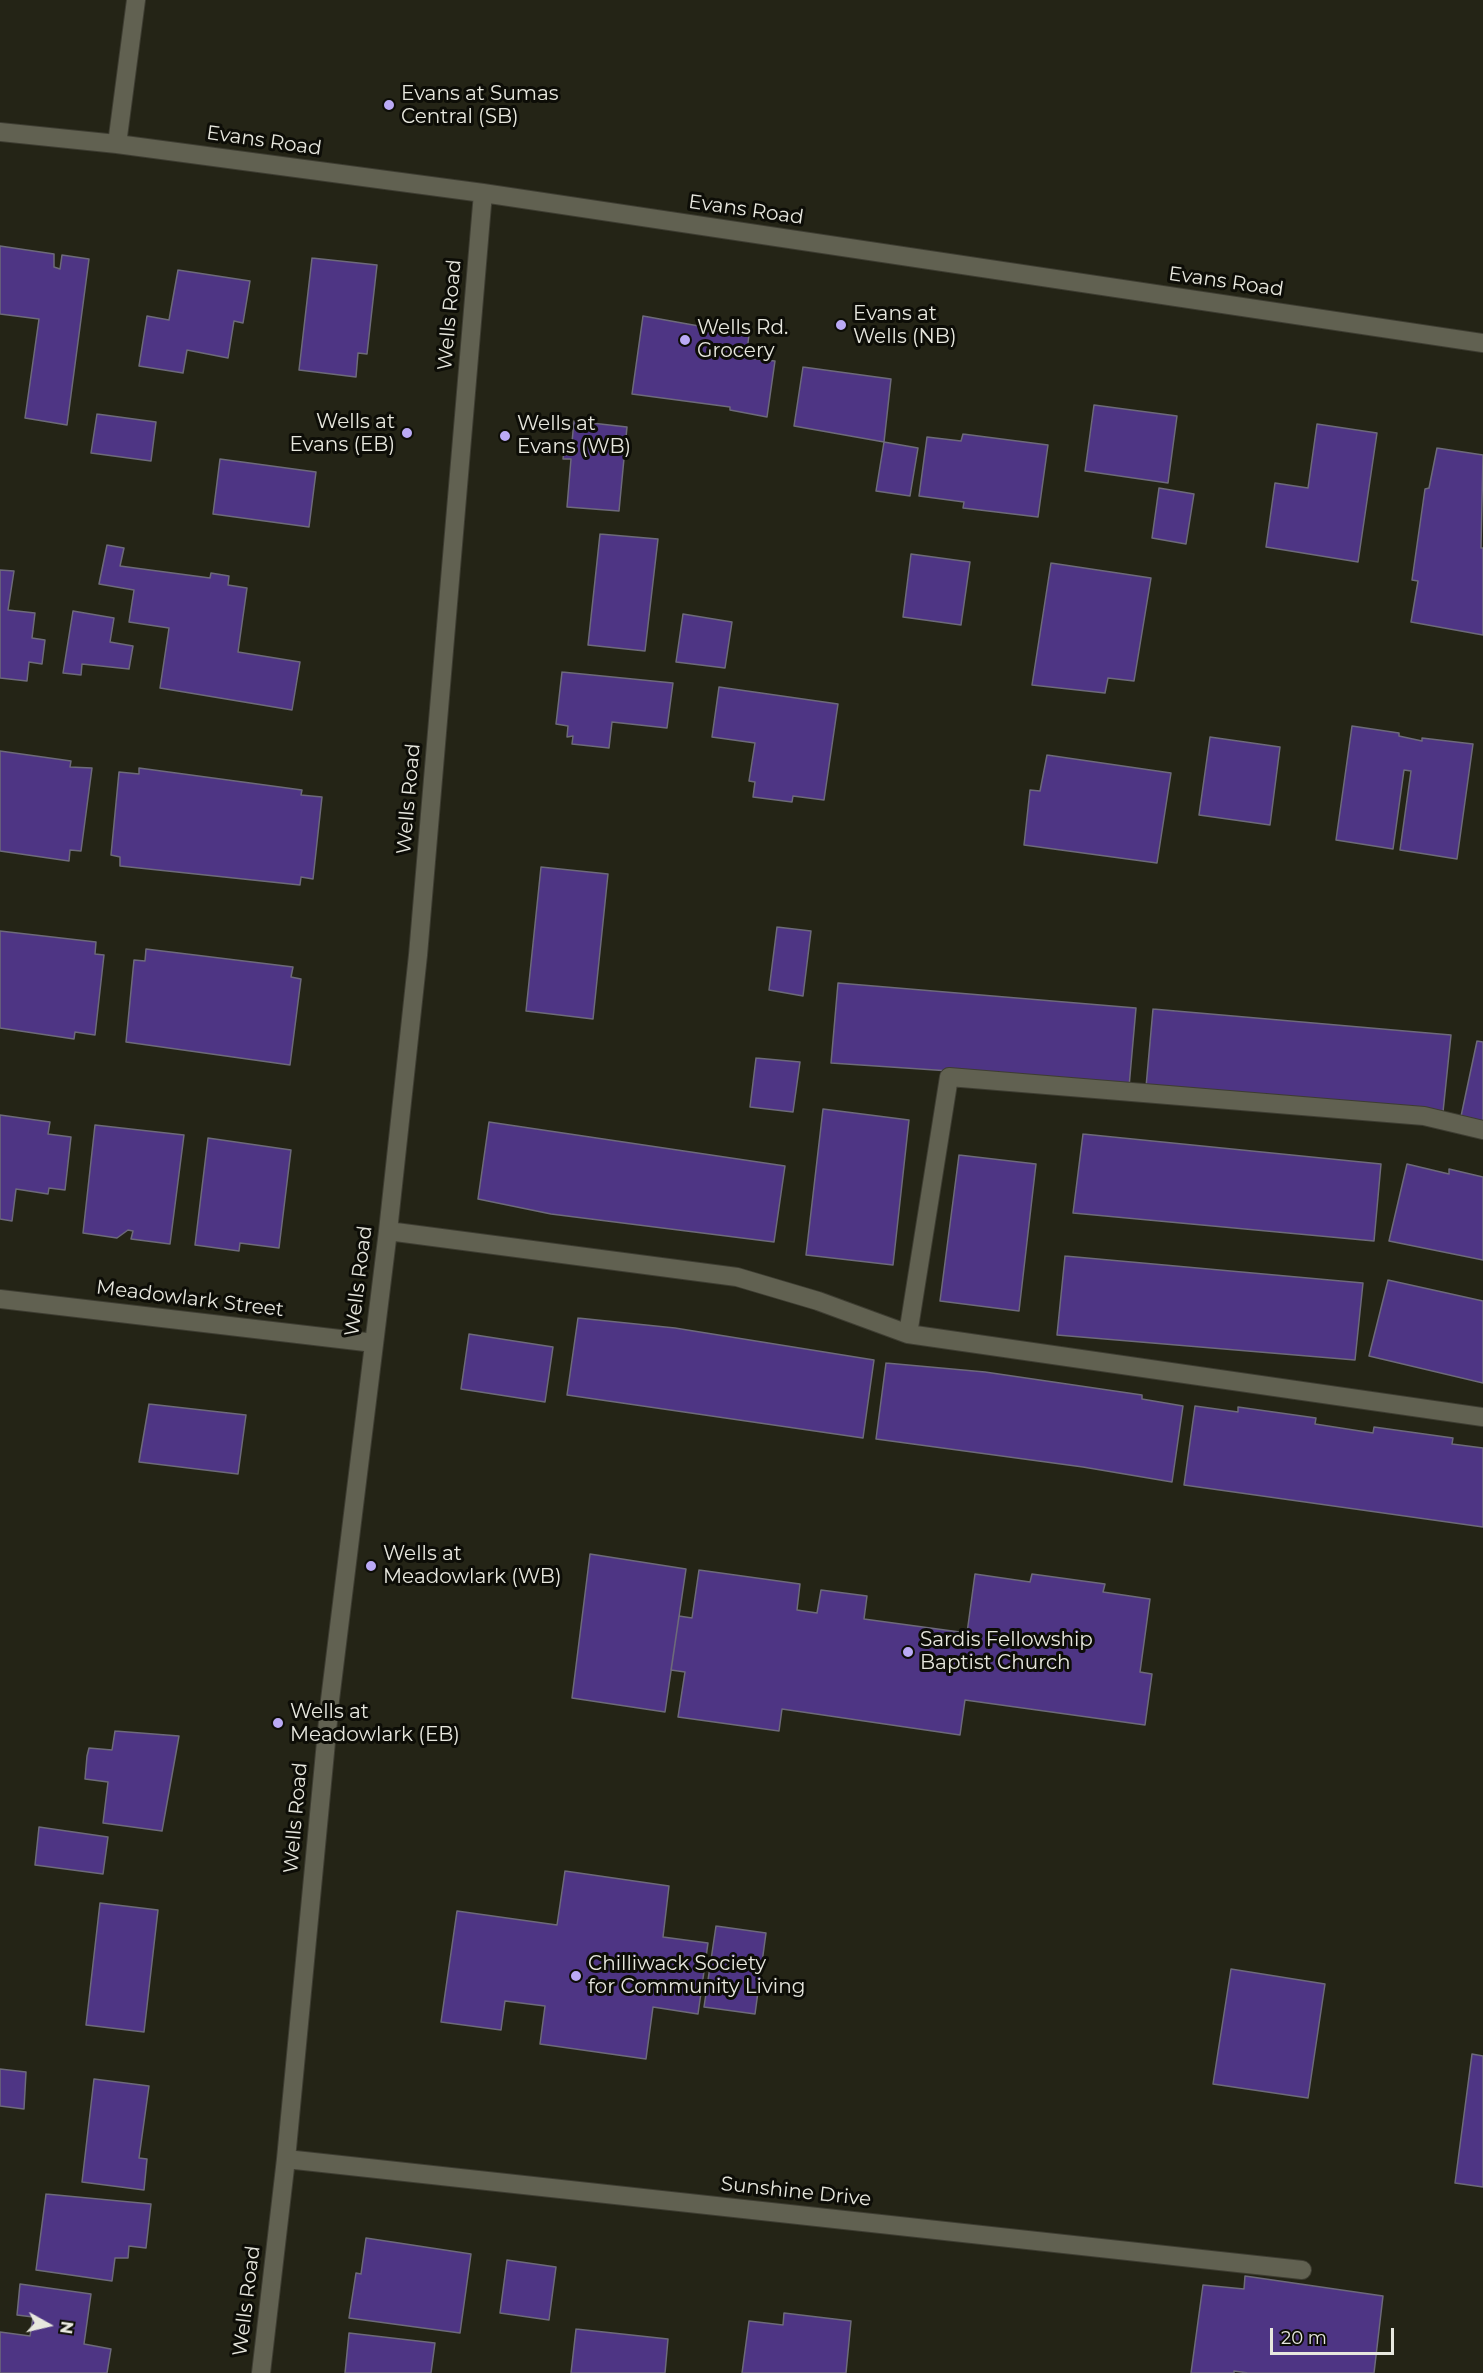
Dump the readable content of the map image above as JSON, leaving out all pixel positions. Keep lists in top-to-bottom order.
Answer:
{
  "streets": {
    "street": [
      "Evans Road",
      "Wells Road",
      "Meadowlark Street",
      "Sunshine Drive"
    ]
  },
  "crossings": [
    ["Evans Road", "Wells Road"],
    ["Wells Road", "Meadowlark Street"],
    ["Wells Road", "Sunshine Drive"]
  ],
  "places": [
    "Evans at Sumas Central (SB)",
    "Evans at Wells (NB)",
    "Wells Rd. Grocery",
    "Wells at Evans (EB)",
    "Wells at Evans (WB)",
    "Wells at Meadowlark (WB)",
    "Sardis Fellowship Baptist Church",
    "Wells at Meadowlark (EB)",
    "Chilliwack Society for Community Living"
  ],
  "scale_bar": "20 m",
  "north": "right"
}
